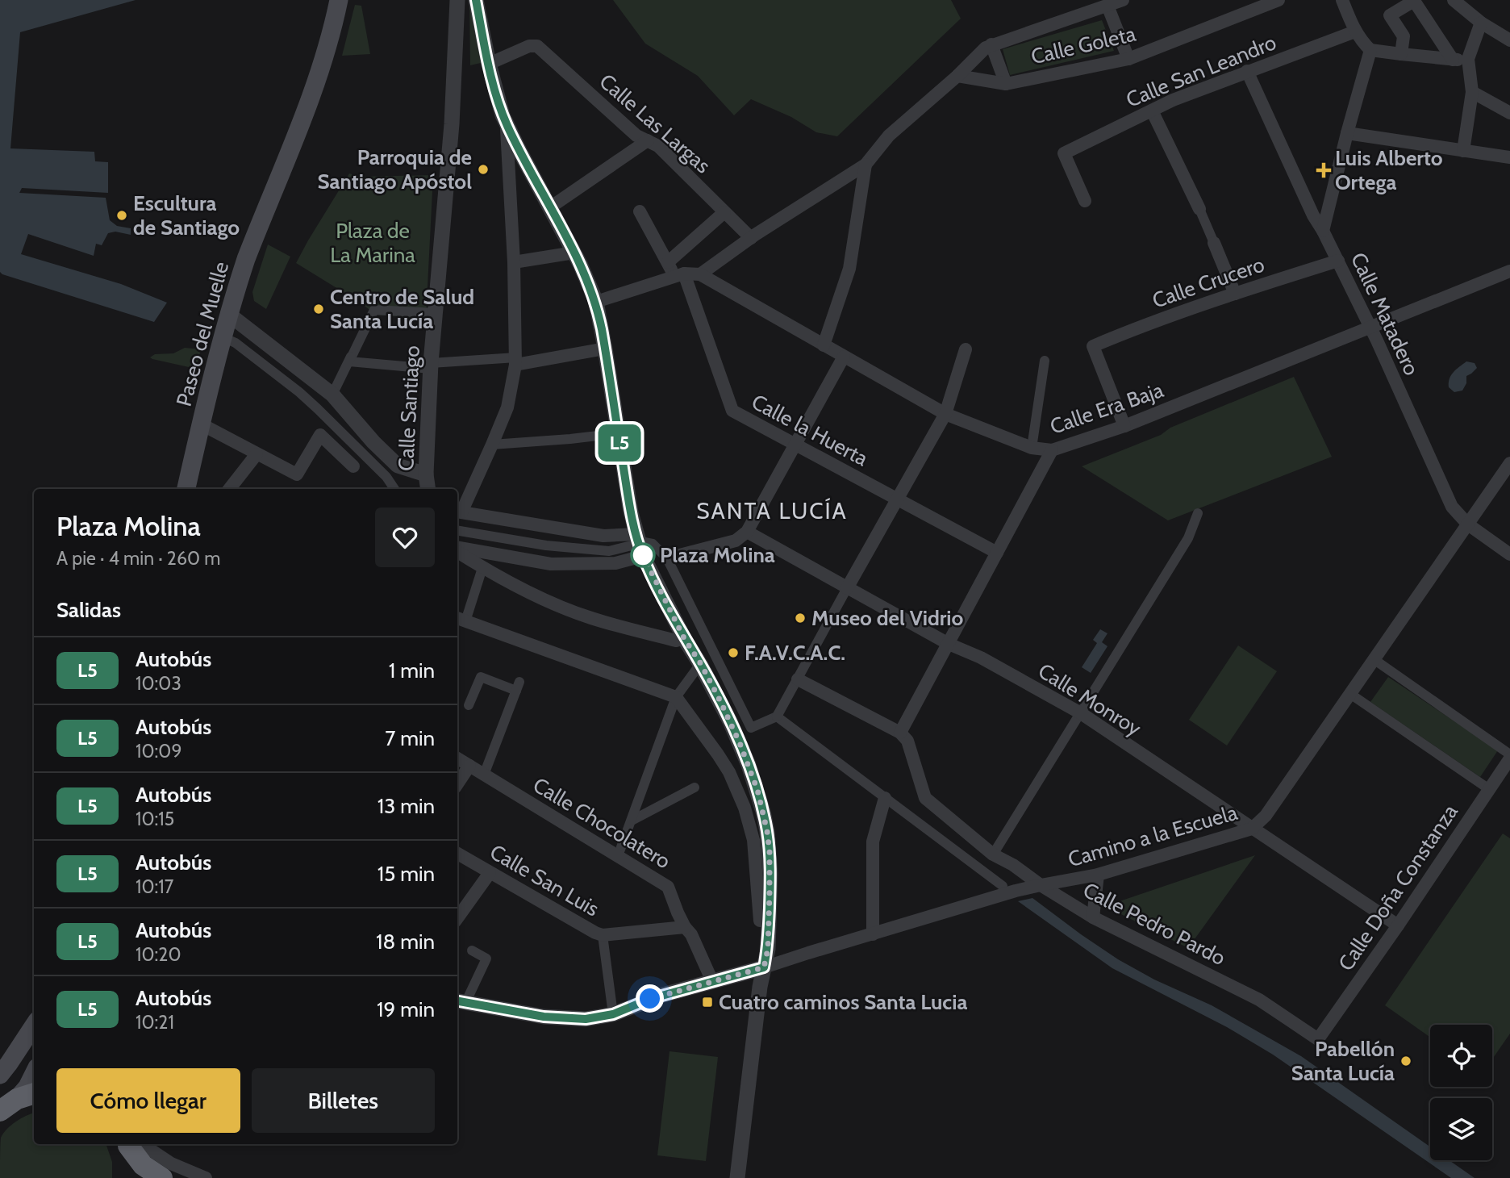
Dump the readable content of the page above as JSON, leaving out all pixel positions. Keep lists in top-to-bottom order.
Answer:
{
  "streets": {
    "main road": ["Paseo del Muelle"],
    "street": [
      "Calle Goleta",
      "Calle San Leandro",
      "Calle Las Largas",
      "Calle Crucero",
      "Calle Matadero",
      "Calle Santiago",
      "Calle Era Baja",
      "Calle la Huerta",
      "Calle Monroy",
      "Calle Chocolatero",
      "Camino a la Escuela",
      "Calle San Luis",
      "Calle Doña Constanza",
      "Calle Pedro Pardo"
    ]
  },
  "crossings": [
    ["Calle San Leandro", "Calle Matadero"],
    ["Calle Crucero", "Calle Matadero"],
    ["Calle Crucero", "Calle Era Baja"],
    ["Calle Matadero", "Calle Era Baja"],
    ["Calle Matadero", "Camino a la Escuela"],
    ["Calle Monroy", "Camino a la Escuela"],
    ["Calle Monroy", "Calle Doña Constanza"],
    ["Calle Chocolatero", "Calle San Luis"],
    ["Camino a la Escuela", "Calle Pedro Pardo"],
    ["Calle Doña Constanza", "Calle Pedro Pardo"]
  ],
  "districts": ["SANTA LUCÍA"],
  "parks": ["Plaza de La Marina"],
  "places": {
    "other": [
      "Parroquia de Santiago Apóstol",
      "Escultura de Santiago",
      "Centro de Salud Santa Lucía",
      "Plaza Molina",
      "Museo del Vidrio",
      "F.A.V.C.A.C.",
      "Pabellón Santa Lucía"
    ],
    "health": ["Luis Alberto Ortega"],
    "transit": ["Cuatro caminos Santa Lucia"]
  },
  "lines": ["bus line L5"],
  "page": {
    "on_map": "L5",
    "heading": [
      ["Plaza Molina", "A pie · 4 min · 260 m"],
      "Salidas"
    ],
    "list": [
      {
        "mark": "L5",
        "name": "Autobús",
        "note": "10:03",
        "value": "1 min"
      },
      {
        "mark": "L5",
        "name": "Autobús",
        "note": "10:09",
        "value": "7 min"
      },
      {
        "mark": "L5",
        "name": "Autobús",
        "note": "10:15",
        "value": "13 min"
      },
      {
        "mark": "L5",
        "name": "Autobús",
        "note": "10:17",
        "value": "15 min"
      },
      {
        "mark": "L5",
        "name": "Autobús",
        "note": "10:20",
        "value": "18 min"
      },
      {
        "mark": "L5",
        "name": "Autobús",
        "note": "10:21",
        "value": "19 min"
      }
    ],
    "buttons": ["Cómo llegar", "Billetes"]
  }
}
